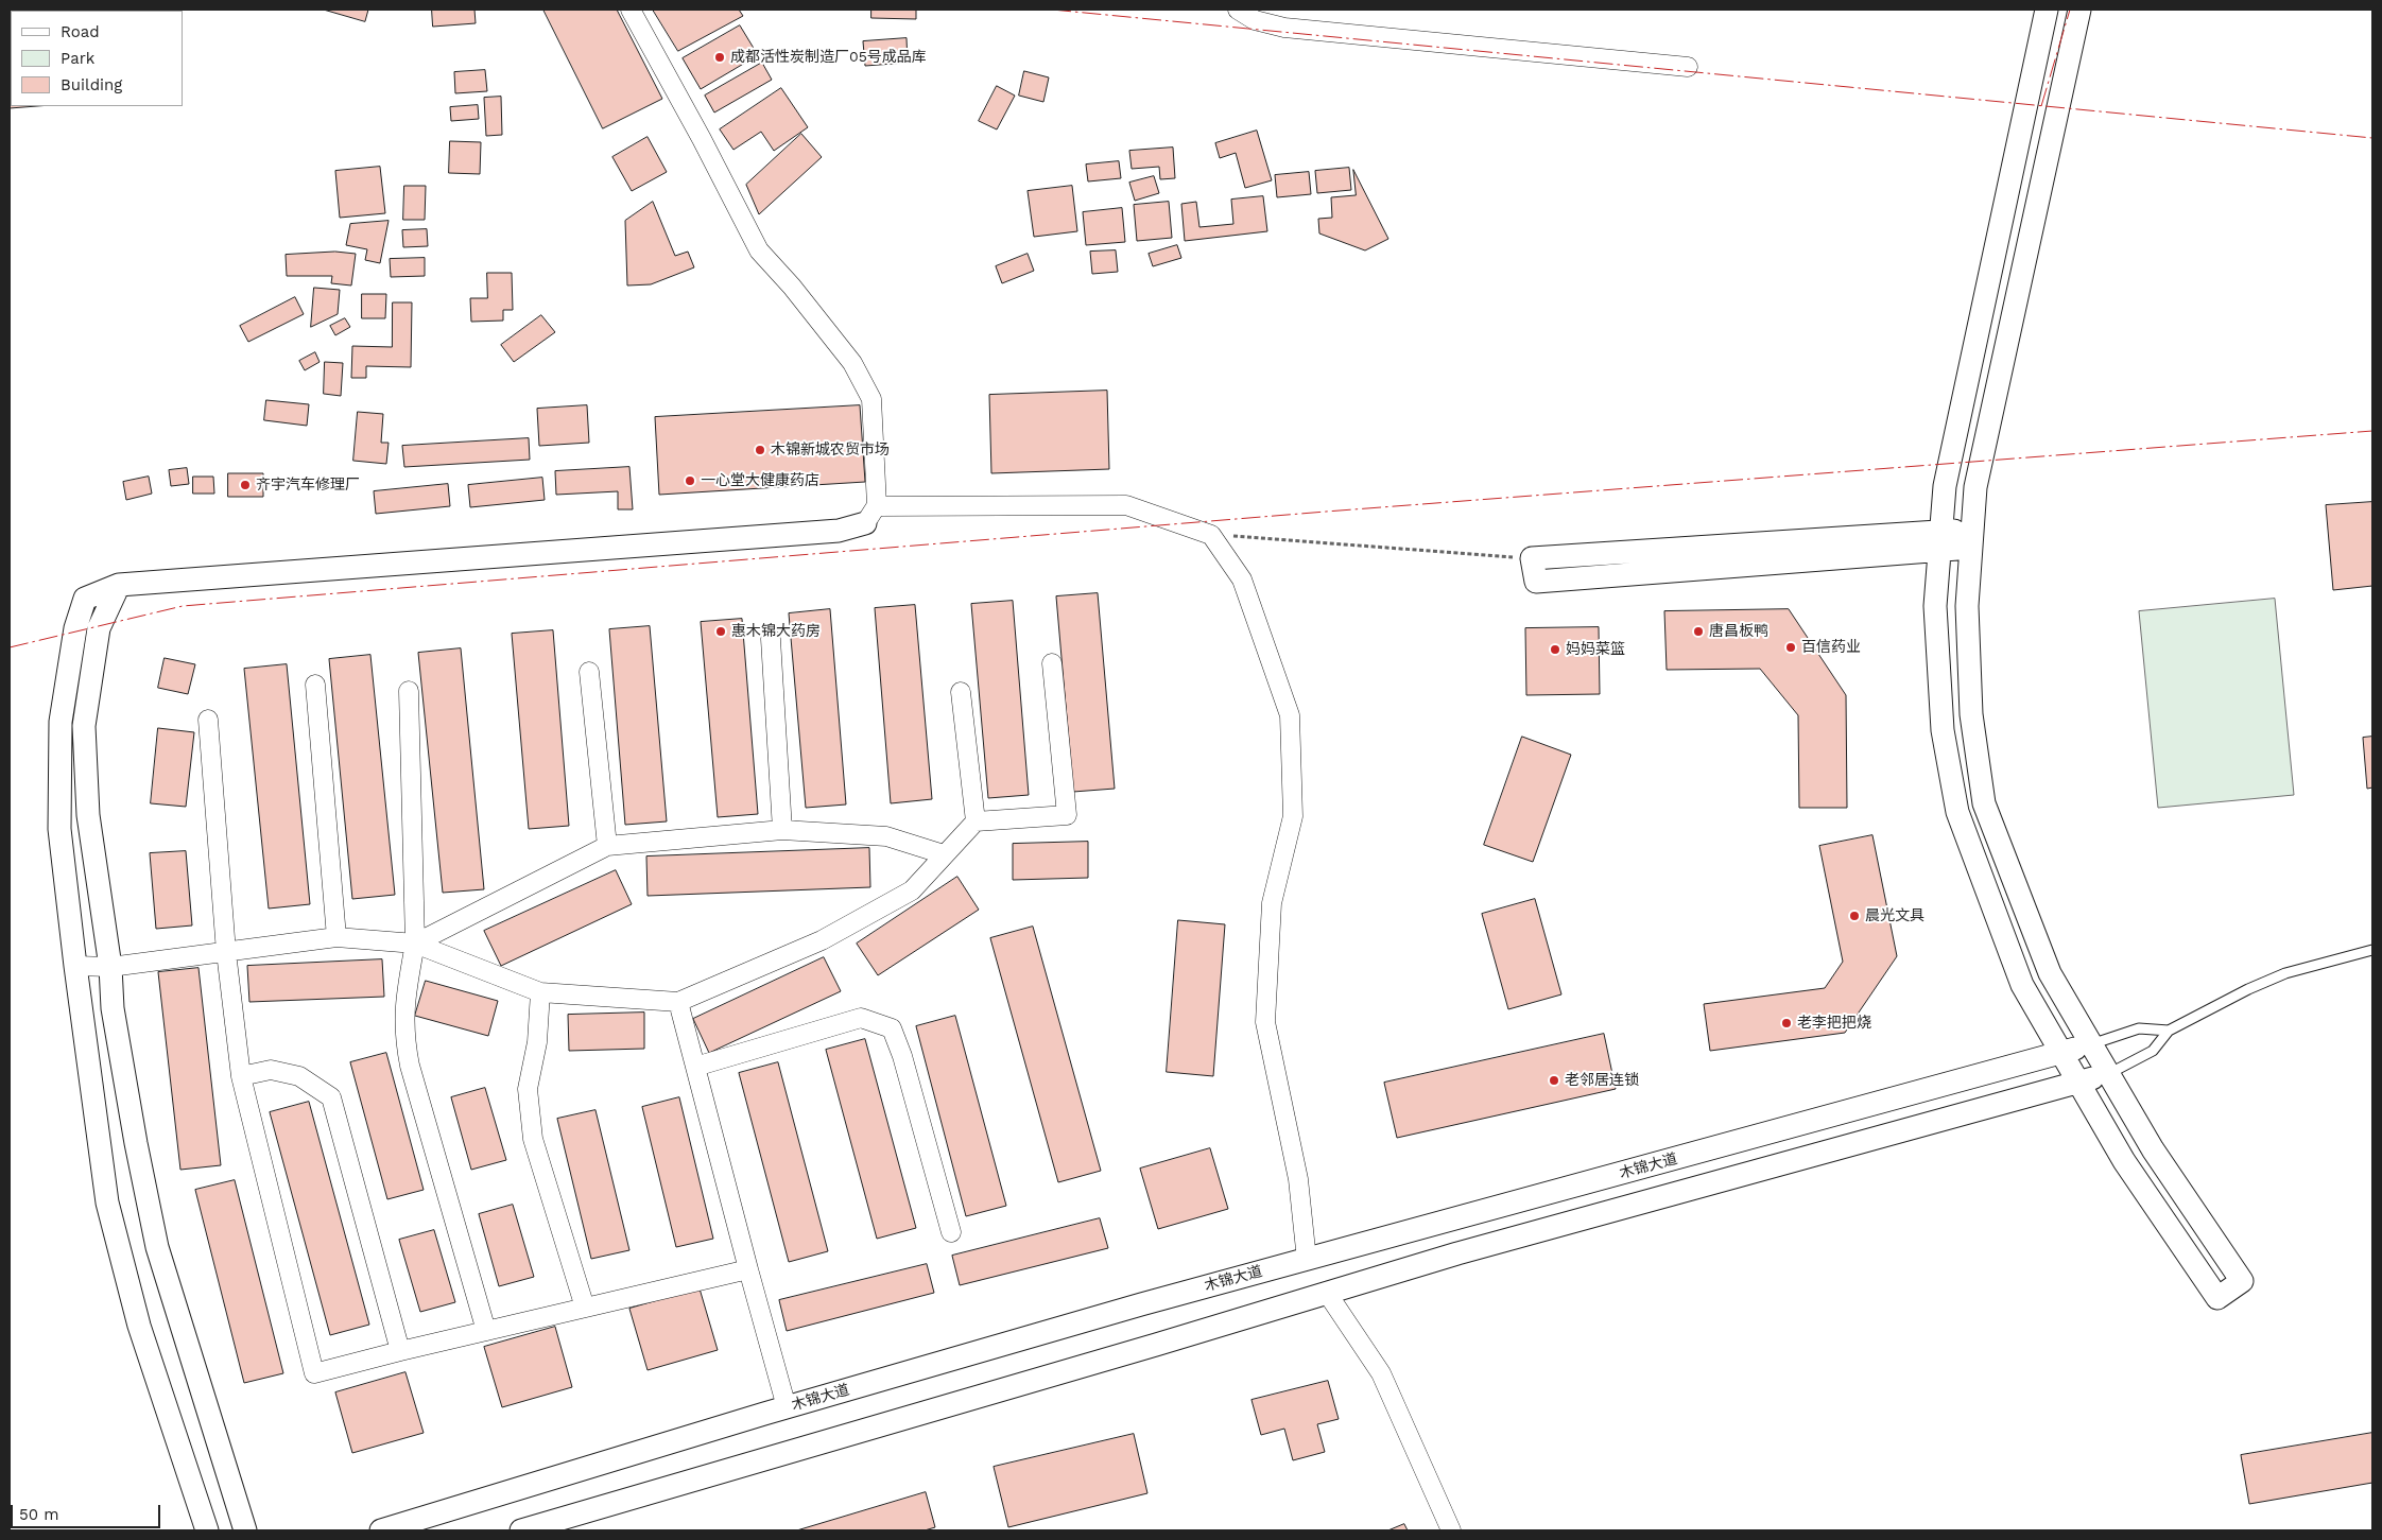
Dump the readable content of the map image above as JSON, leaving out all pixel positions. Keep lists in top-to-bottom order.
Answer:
{
  "streets": {
    "street": ["木锦大道"]
  },
  "places": [
    "成都活性炭制造厂05号成品库",
    "木锦新城农贸市场",
    "一心堂大健康药店",
    "齐宇汽车修理厂",
    "惠木锦大药房",
    "唐昌板鸭",
    "百信药业",
    "妈妈菜篮",
    "晨光文具",
    "老李把把烧",
    "老邻居连锁"
  ],
  "legend": ["Road", "Park", "Building"],
  "scale_bar": "50 m"
}
